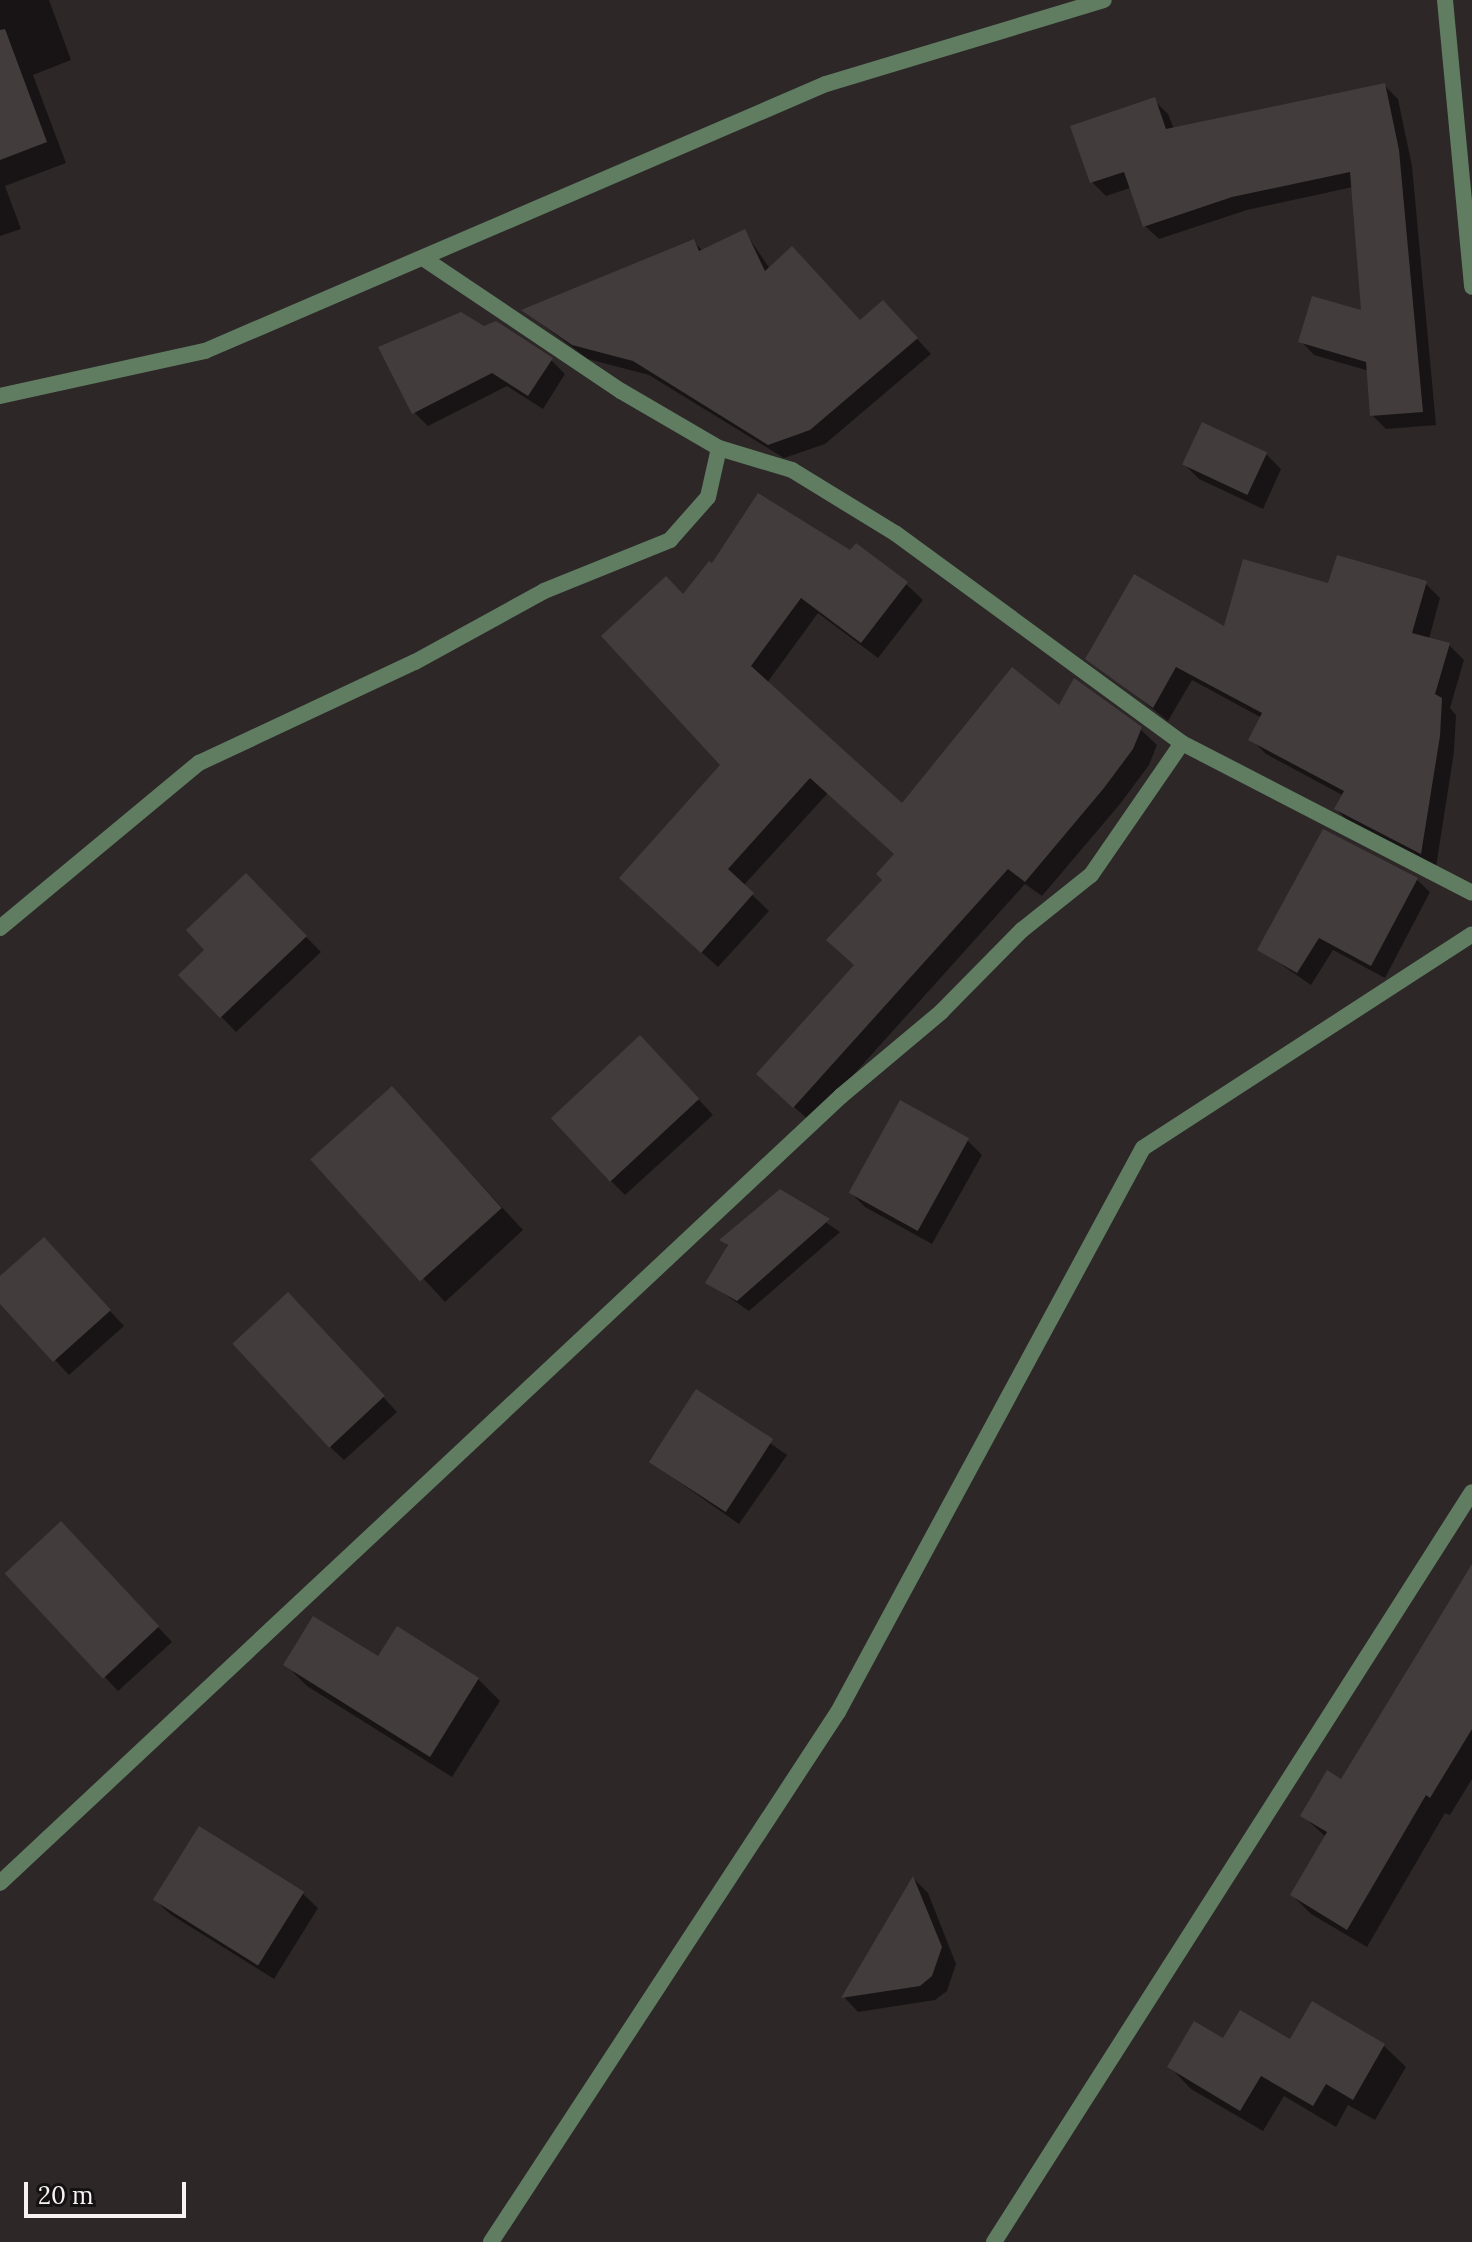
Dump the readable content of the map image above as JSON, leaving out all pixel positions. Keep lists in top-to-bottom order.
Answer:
{
  "scale_bar": "20 m"
}
